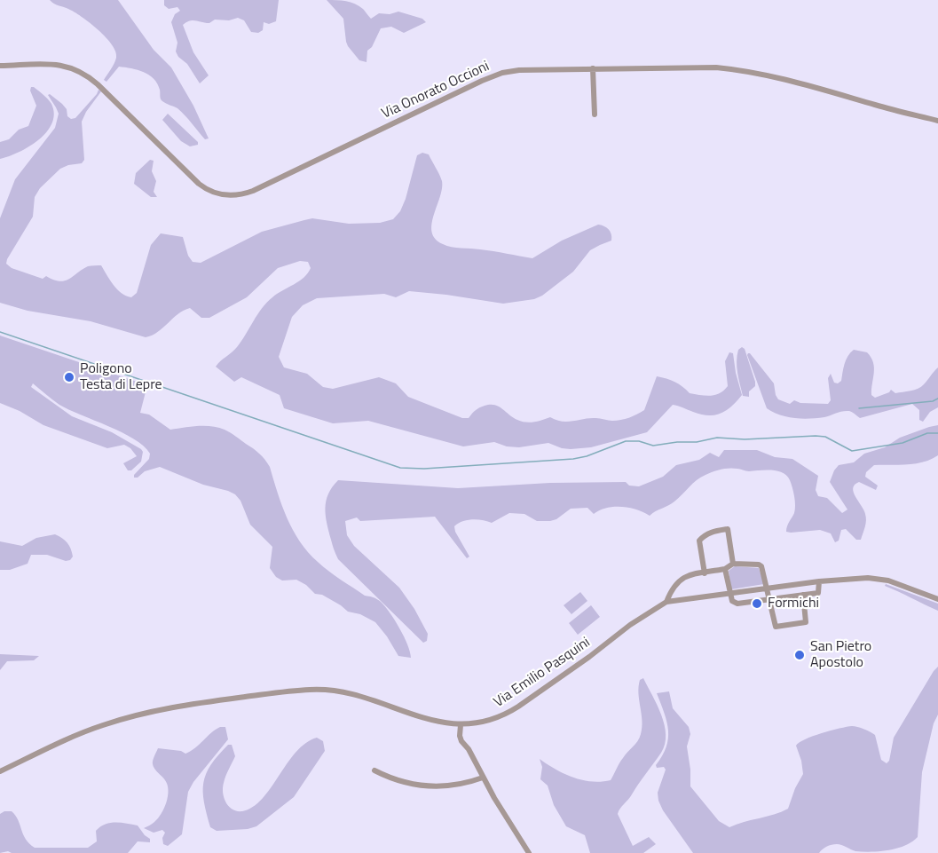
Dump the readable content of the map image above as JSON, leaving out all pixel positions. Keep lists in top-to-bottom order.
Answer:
{
  "streets": {
    "street": ["Via Onorato Occioni", "Via Emilio Pasquini"]
  },
  "places": ["Poligono Testa di Lepre", "Formichi", "San Pietro Apostolo"]
}
